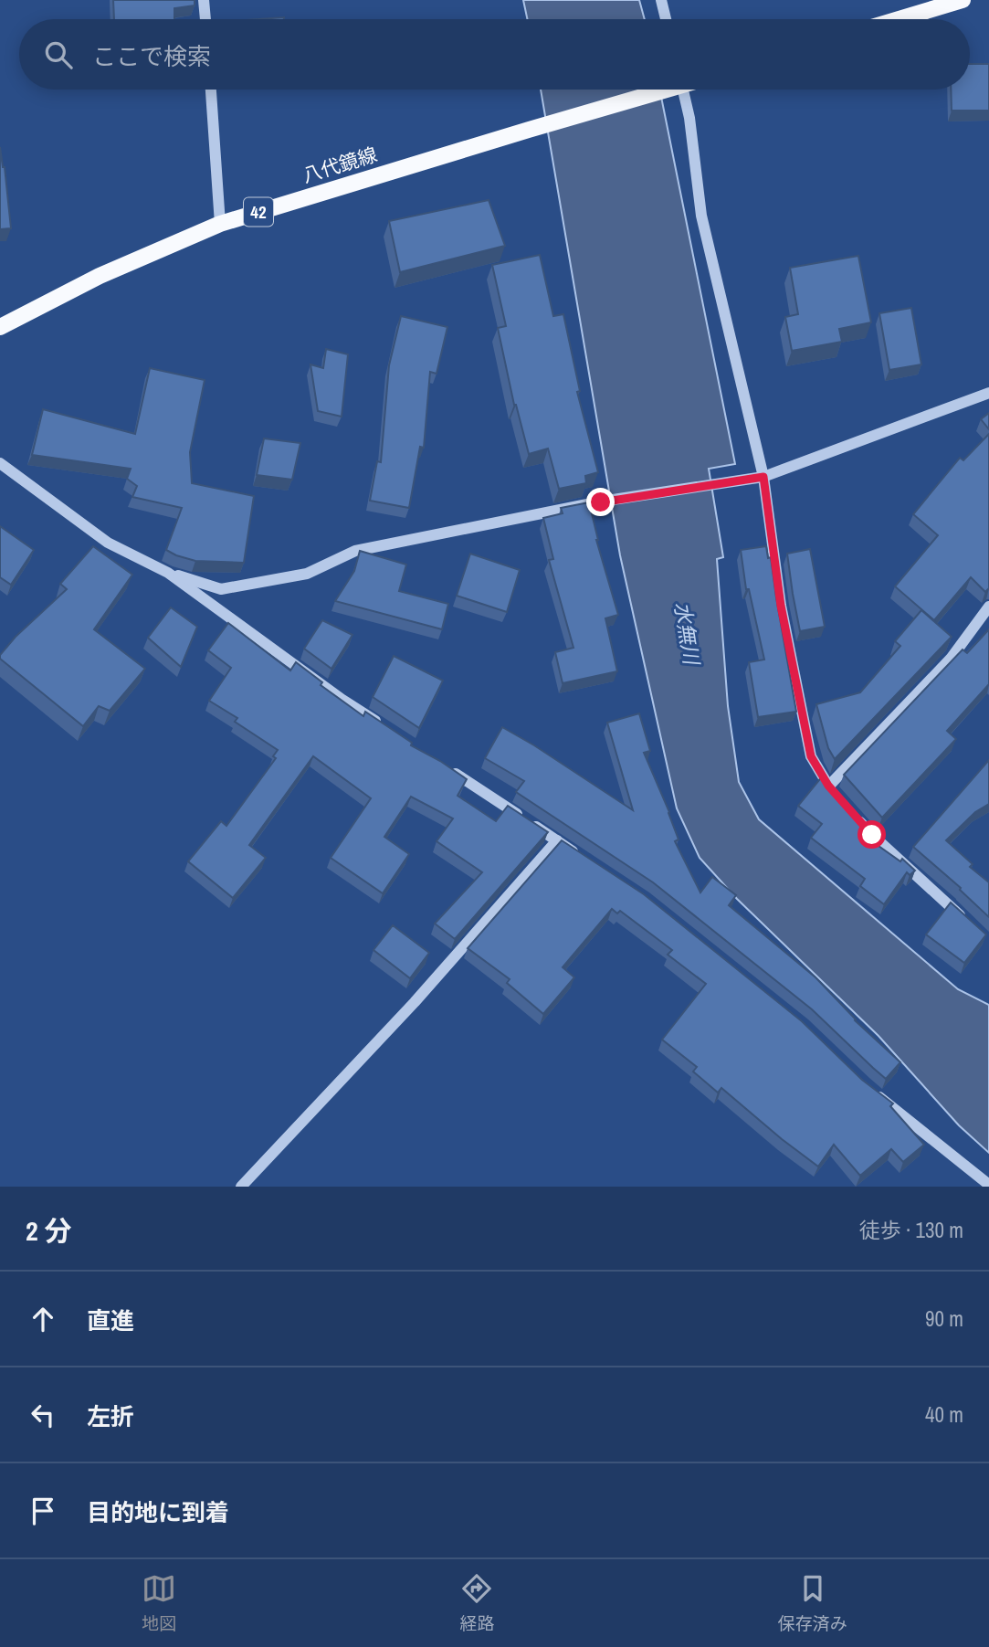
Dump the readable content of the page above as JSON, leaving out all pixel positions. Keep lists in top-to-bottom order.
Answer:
{
  "streets": {
    "main road": ["八代鏡線", "42"]
  },
  "water": ["水無川"],
  "page": {
    "search": "ここで検索",
    "heading": ["2 分", "徒歩 · 130 m"],
    "list": [
      ["直進", "90 m"],
      ["左折", "40 m"],
      "目的地に到着"
    ],
    "nav": ["地図", "経路", "保存済み"]
  }
}
